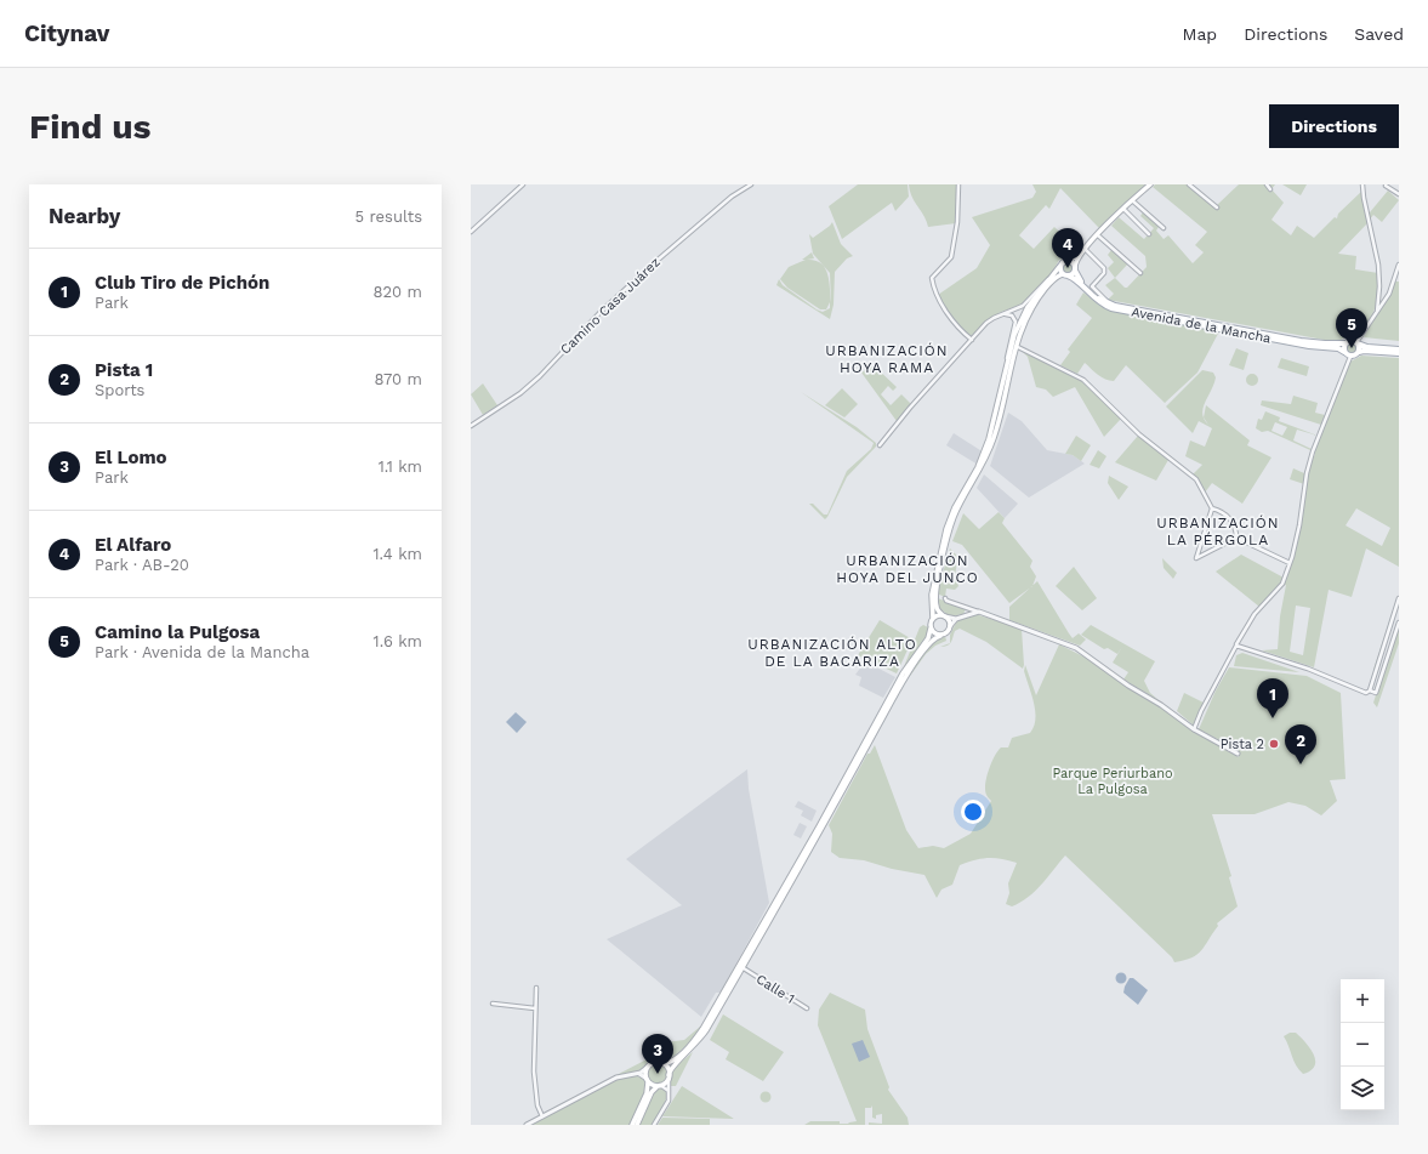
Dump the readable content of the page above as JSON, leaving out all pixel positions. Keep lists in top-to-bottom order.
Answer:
{
  "streets": {
    "main road": ["Avenida de la Mancha"],
    "street": ["Camino Casa Juárez", "Calle 1"]
  },
  "districts": [
    "URBANIZACIÓN HOYA RAMA",
    "URBANIZACIÓN LA PÉRGOLA",
    "URBANIZACIÓN HOYA DEL JUNCO",
    "URBANIZACIÓN ALTO DE LA BACARIZA"
  ],
  "parks": ["Parque Periurbano La Pulgosa"],
  "places": ["Pista 2"],
  "page": {
    "header": "Citynav",
    "nav": ["Map", "Directions", "Saved"],
    "buttons": "Directions",
    "title": "Find us",
    "heading": ["Nearby", "5 results"],
    "pins": [
      "4",
      "5",
      "1",
      "2",
      "3"
    ],
    "list": [
      {
        "mark": "1",
        "name": "Club Tiro de Pichón",
        "note": "Park",
        "value": "820 m"
      },
      {
        "mark": "2",
        "name": "Pista 1",
        "note": "Sports",
        "value": "870 m"
      },
      {
        "mark": "3",
        "name": "El Lomo",
        "note": "Park",
        "value": "1.1 km"
      },
      {
        "mark": "4",
        "name": "El Alfaro",
        "note": "Park · AB-20",
        "value": "1.4 km"
      },
      {
        "mark": "5",
        "name": "Camino la Pulgosa",
        "note": "Park · Avenida de la Mancha",
        "value": "1.6 km"
      }
    ],
    "map_buttons": ["+", "−"]
  }
}
